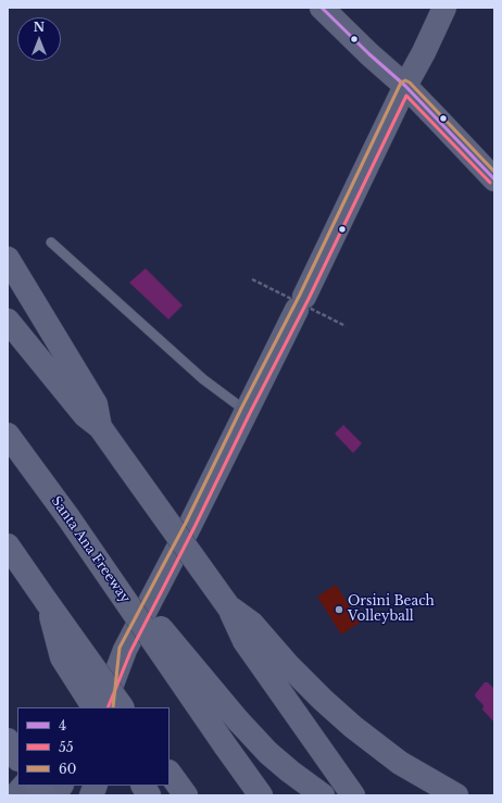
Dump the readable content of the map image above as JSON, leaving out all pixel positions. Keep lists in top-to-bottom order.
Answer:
{
  "streets": {
    "highway": ["Santa Ana Freeway"]
  },
  "places": ["Orsini Beach Volleyball"],
  "lines": ["transit line 4", "transit line 60", "transit line 55"],
  "legend": ["4", "55", "60"],
  "north": "top"
}
